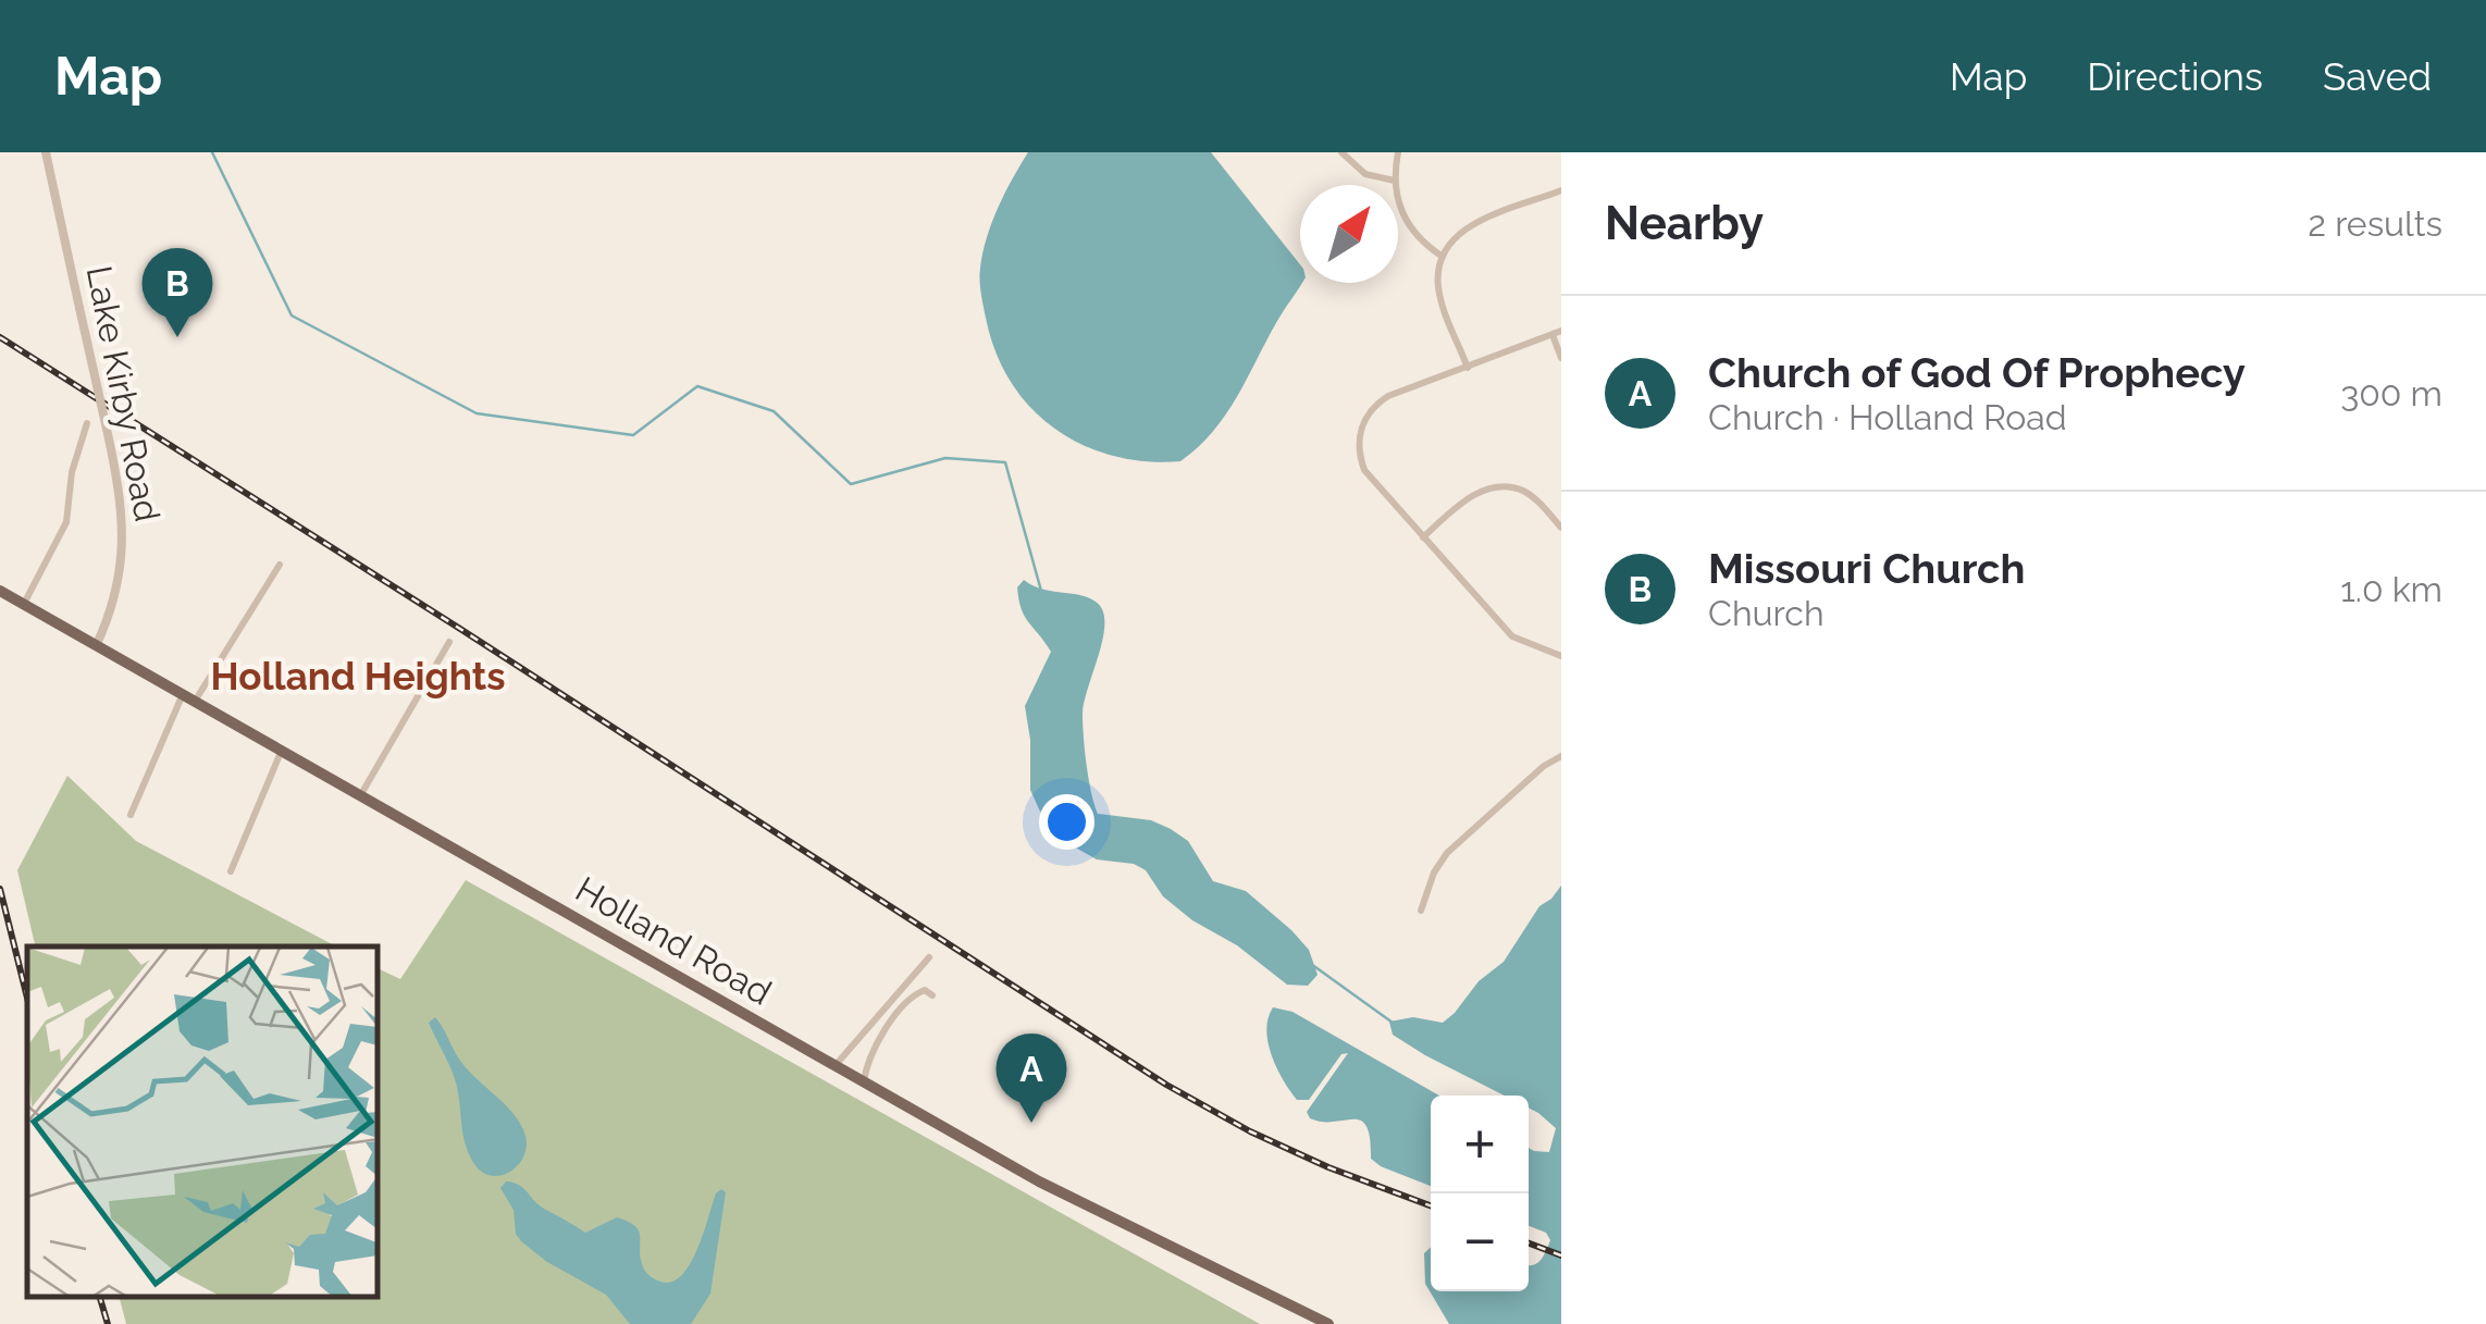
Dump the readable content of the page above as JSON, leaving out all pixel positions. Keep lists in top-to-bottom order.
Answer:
{
  "streets": {
    "main road": ["Holland Road"],
    "street": ["Lake Kirby Road"]
  },
  "crossings": [
    ["Lake Kirby Road", "Holland Road"]
  ],
  "districts": ["Holland Heights"],
  "north": "top right",
  "page": {
    "header": "Map",
    "nav": ["Map", "Directions", "Saved"],
    "heading": ["Nearby", "2 results"],
    "pins": ["B", "A"],
    "list": [
      {
        "mark": "A",
        "name": "Church of God Of Prophecy",
        "note": "Church · Holland Road",
        "value": "300 m"
      },
      {
        "mark": "B",
        "name": "Missouri Church",
        "note": "Church",
        "value": "1.0 km"
      }
    ],
    "map_buttons": ["+", "−"]
  }
}
